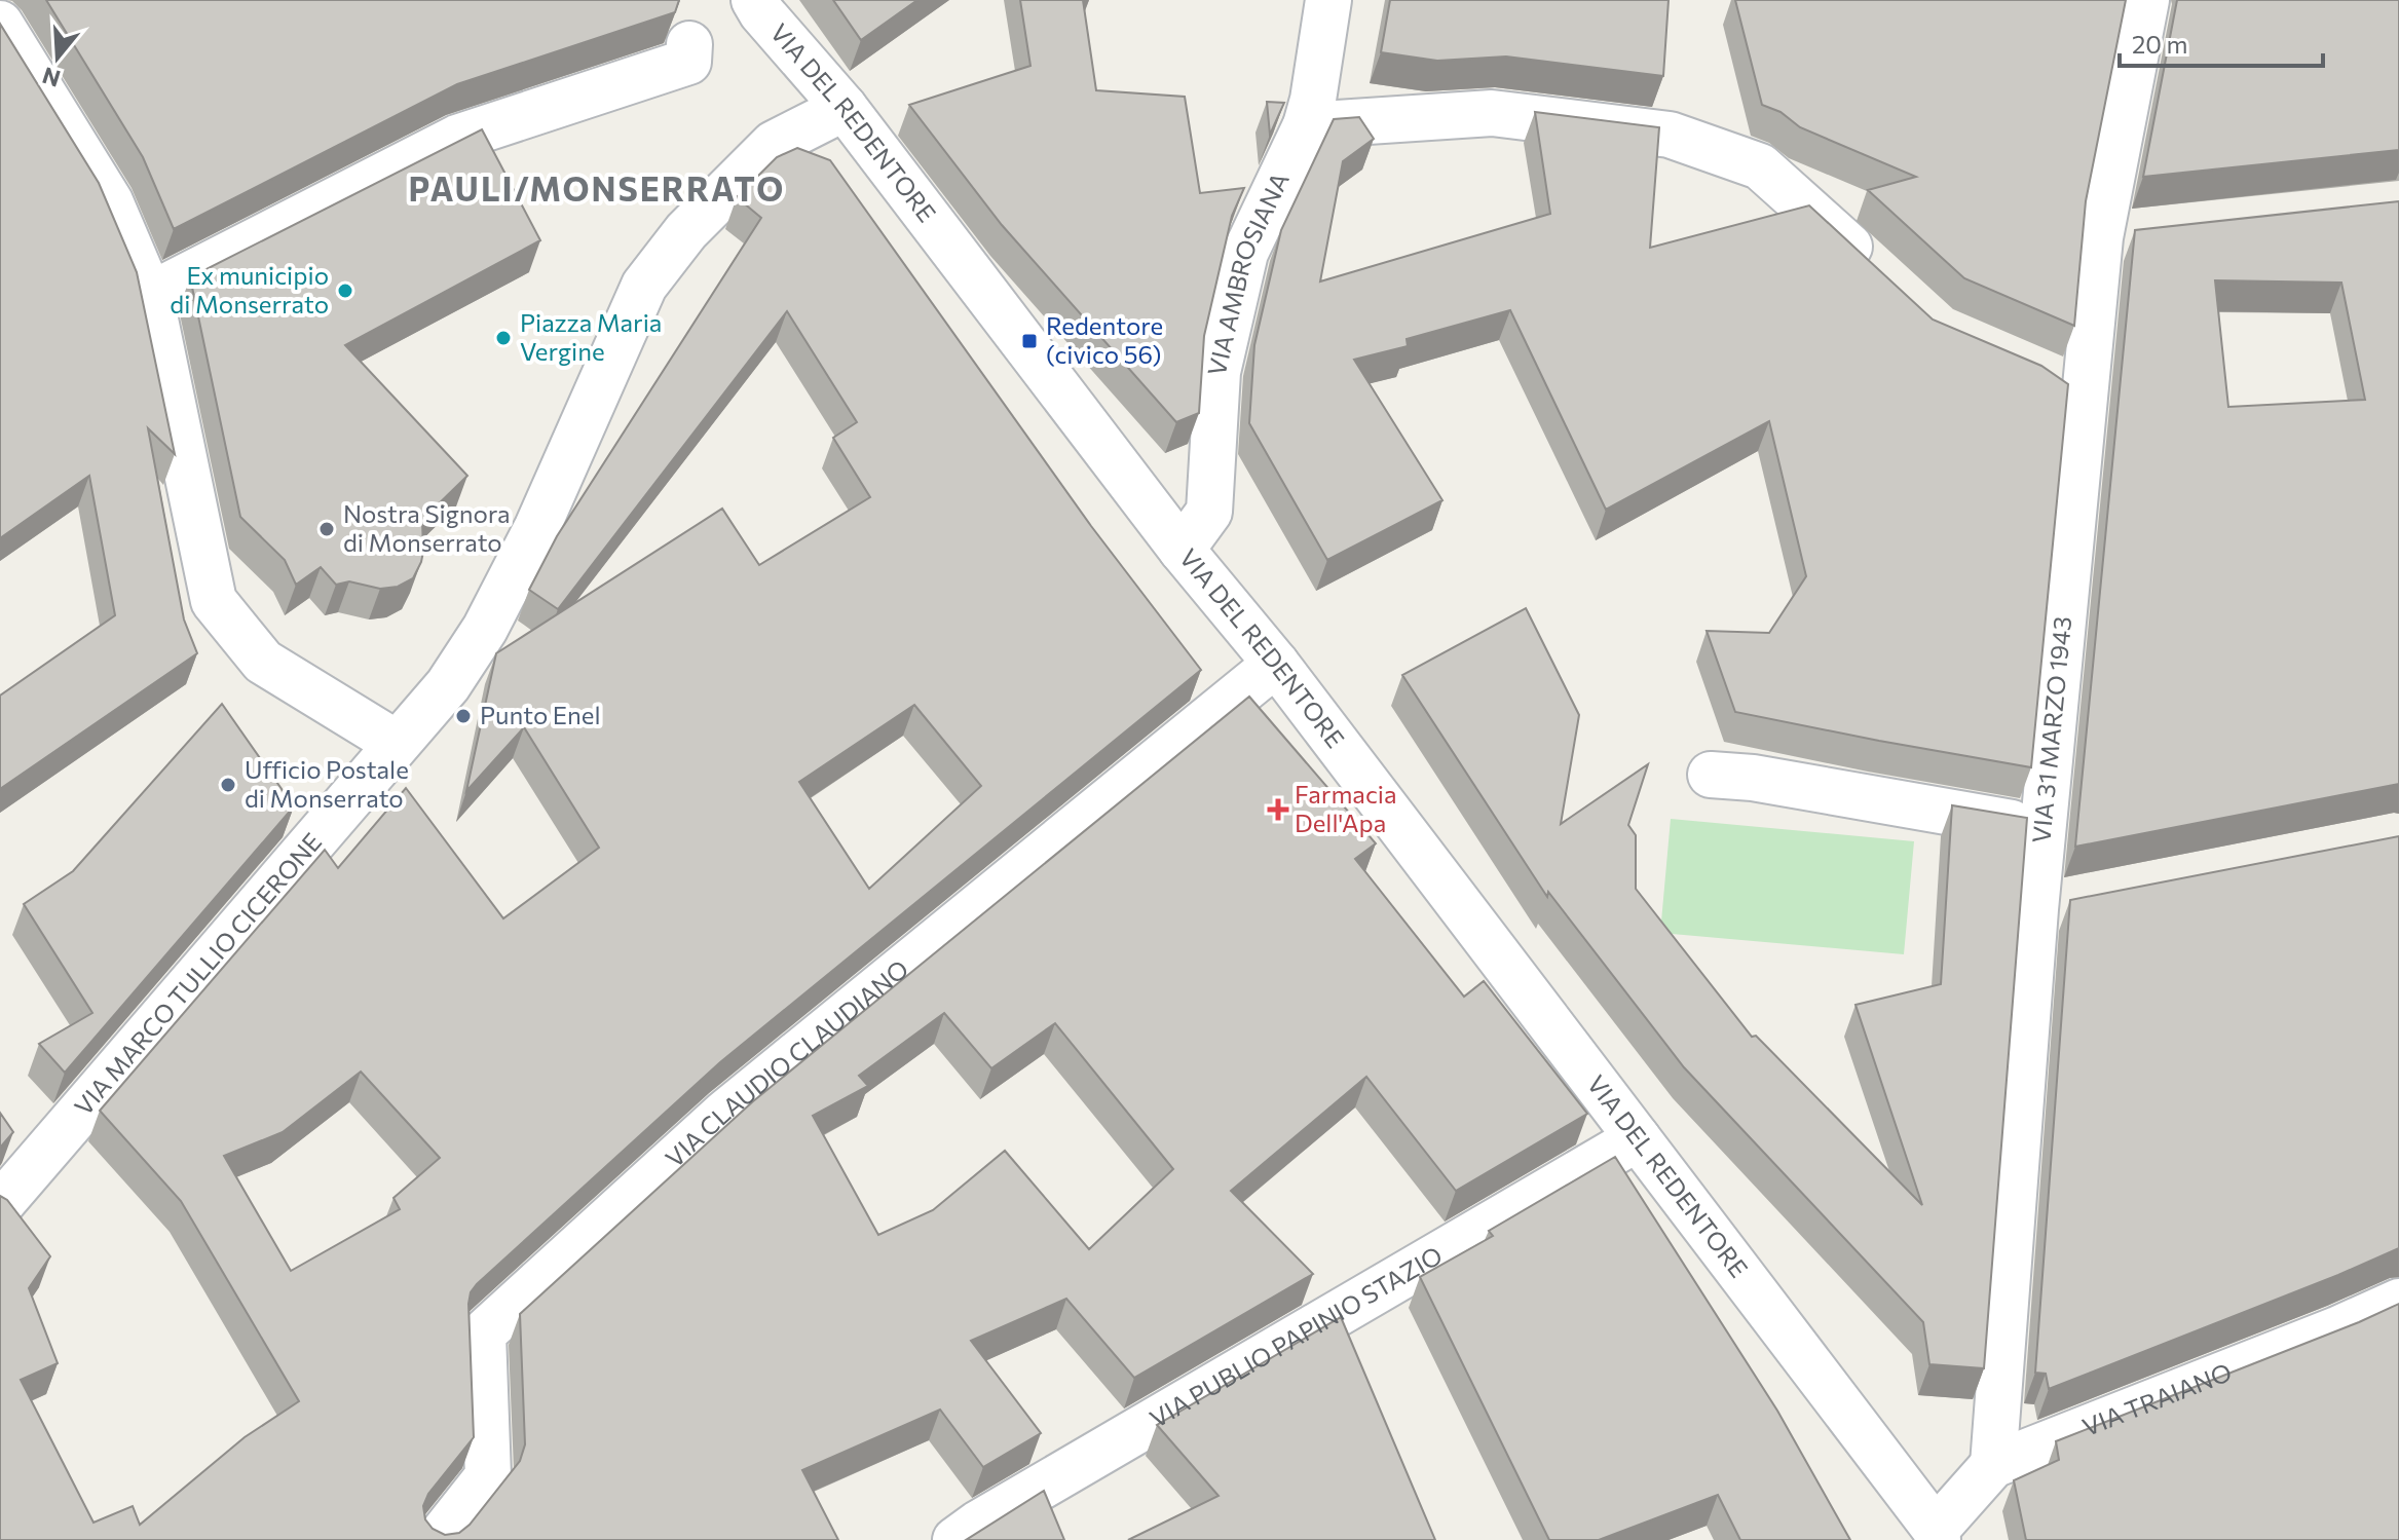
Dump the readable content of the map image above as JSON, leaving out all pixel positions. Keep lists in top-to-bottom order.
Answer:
{
  "streets": {
    "street": [
      "VIA DEL REDENTORE",
      "VIA AMBROSIANA",
      "VIA 31 MARZO 1943",
      "VIA MARCO TULLIO CICERONE",
      "VIA CLAUDIO CLAUDIANO",
      "VIA PUBLIO PAPINIO STAZIO",
      "VIA TRAIANO"
    ]
  },
  "crossings": [
    ["VIA DEL REDENTORE", "VIA AMBROSIANA"],
    ["VIA DEL REDENTORE", "VIA CLAUDIO CLAUDIANO"],
    ["VIA DEL REDENTORE", "VIA PUBLIO PAPINIO STAZIO"],
    ["VIA DEL REDENTORE", "VIA TRAIANO"],
    ["VIA 31 MARZO 1943", "VIA TRAIANO"]
  ],
  "districts": ["PAULI/MONSERRATO"],
  "places": {
    "other": [
      "Ex municipio di Monserrato",
      "Piazza Maria Vergine",
      "Nostra Signora di Monserrato",
      "Punto Enel",
      "Ufficio Postale di Monserrato"
    ],
    "transit": ["Redentore (civico 56)"],
    "health": ["Farmacia Dell'Apa"]
  },
  "scale_bar": "20 m",
  "north": "bottom"
}
